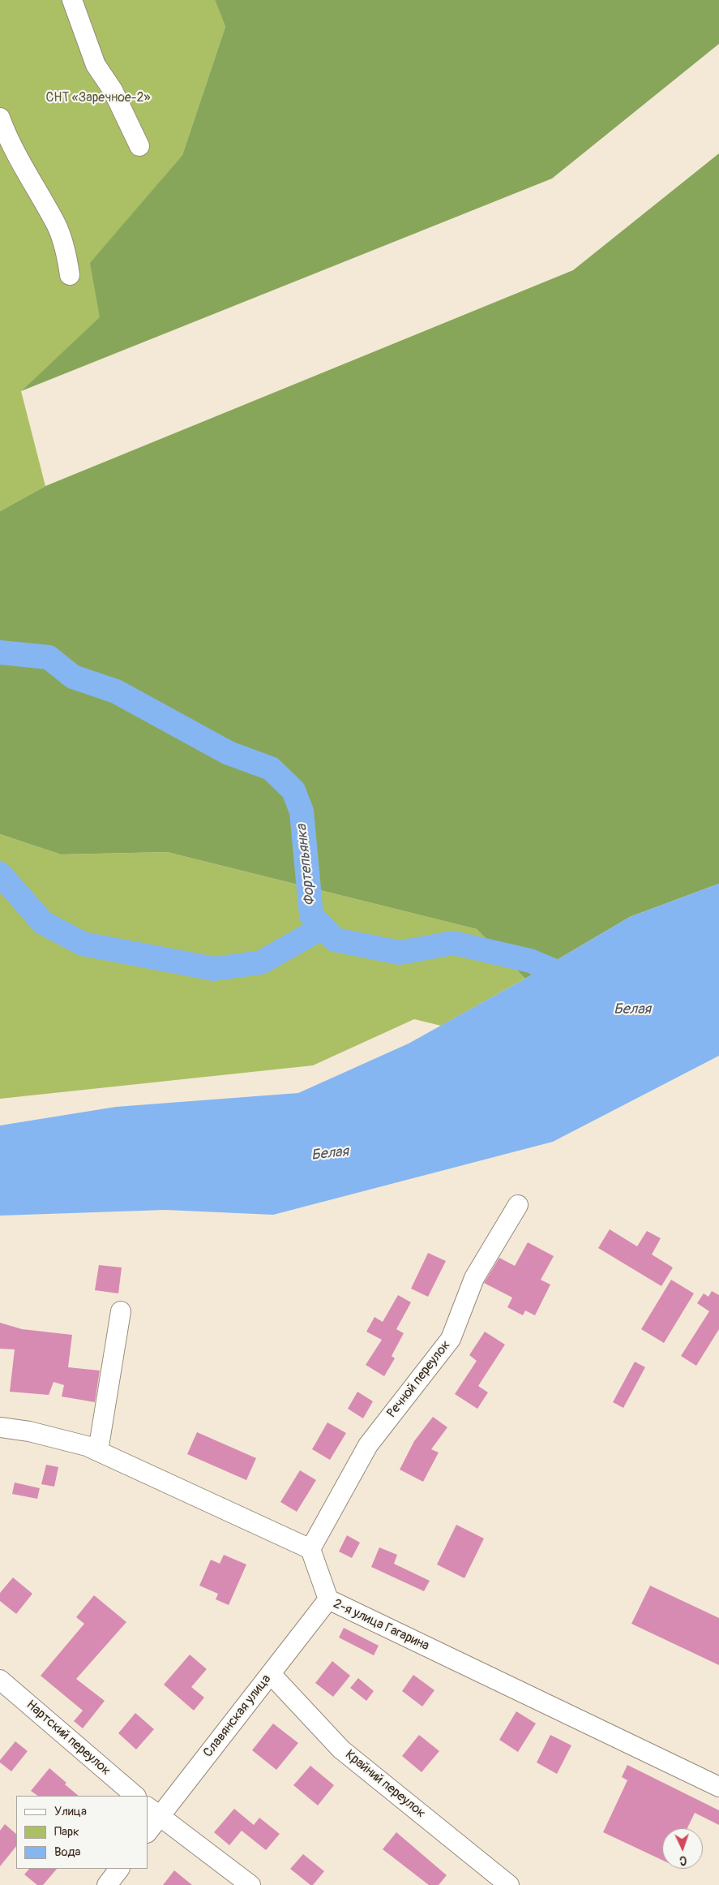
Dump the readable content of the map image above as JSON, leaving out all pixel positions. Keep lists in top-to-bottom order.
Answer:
{
  "streets": {
    "street": [
      "Речной переулок",
      "2-я улица Гагарина",
      "Славянская улица",
      "Нартский переулок",
      "Крайний переулок"
    ]
  },
  "crossings": [
    ["Речной переулок", "2-я улица Гагарина"],
    ["2-я улица Гагарина", "Славянская улица"],
    ["Славянская улица", "Крайний переулок"]
  ],
  "water": ["Фортепьянка", "Белая"],
  "parks": ["СНТ «Заречное-2»"],
  "legend": ["Улица", "Парк", "Вода"],
  "north": "bottom"
}
